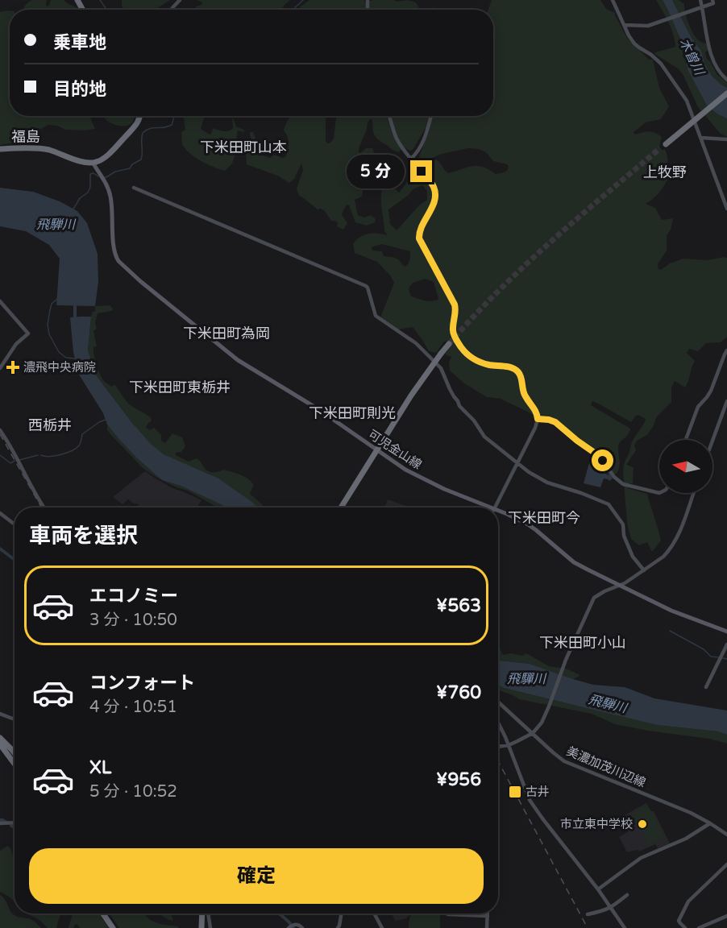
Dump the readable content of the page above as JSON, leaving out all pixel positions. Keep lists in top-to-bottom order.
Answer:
{
  "streets": {
    "main road": ["可児金山線"],
    "street": ["美濃加茂川辺線"]
  },
  "districts": [
    "福島",
    "下米田町山本",
    "上牧野",
    "下米田町為岡",
    "下米田町東栃井",
    "下米田町則光",
    "西栃井",
    "下米田町今",
    "下米田町小山"
  ],
  "water": ["木曽川", "飛騨川", "飛驒川"],
  "places": {
    "health": ["濃飛中央病院"],
    "transit": ["古井"],
    "other": ["市立東中学校"]
  },
  "north": "left",
  "page": {
    "banner": ["乗車地", "目的地"],
    "bubble": "5 分",
    "heading": "車両を選択",
    "list": [
      {
        "name": "エコノミー",
        "note": "3 分 · 10:50",
        "value": "¥563"
      },
      {
        "name": "コンフォート",
        "note": "4 分 · 10:51",
        "value": "¥760"
      },
      {
        "name": "XL",
        "note": "5 分 · 10:52",
        "value": "¥956"
      }
    ],
    "buttons": "確定"
  }
}
